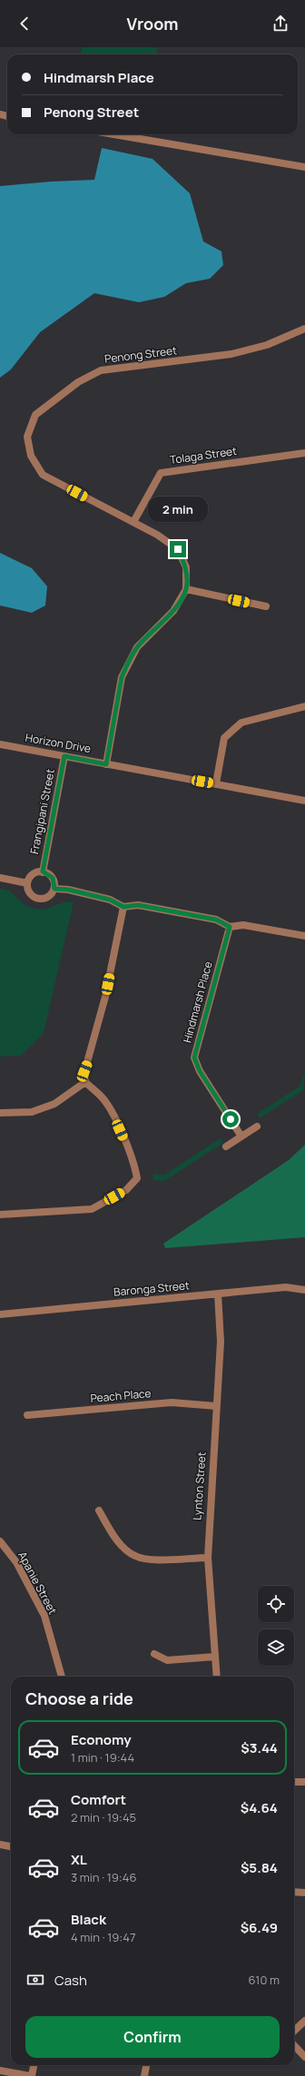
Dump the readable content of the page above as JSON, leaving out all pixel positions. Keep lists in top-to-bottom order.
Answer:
{
  "streets": {
    "street": [
      "Penong Street",
      "Tolaga Street",
      "Horizon Drive",
      "Frangipani Street",
      "Hindmarsh Place",
      "Baronga Street",
      "Peach Place",
      "Lynton Street",
      "Apanie Street"
    ]
  },
  "crossings": [
    ["Penong Street", "Tolaga Street"],
    ["Horizon Drive", "Frangipani Street"],
    ["Baronga Street", "Lynton Street"],
    ["Peach Place", "Lynton Street"]
  ],
  "page": {
    "header": "Vroom",
    "banner": ["Hindmarsh Place", "Penong Street"],
    "bubble": "2 min",
    "heading": "Choose a ride",
    "list": [
      {
        "name": "Economy",
        "note": "1 min · 19:44",
        "value": "$3.44"
      },
      {
        "name": "Comfort",
        "note": "2 min · 19:45",
        "value": "$4.64"
      },
      {
        "name": "XL",
        "note": "3 min · 19:46",
        "value": "$5.84"
      },
      {
        "name": "Black",
        "note": "4 min · 19:47",
        "value": "$6.49"
      }
    ],
    "pay": ["Cash", "610 m"],
    "buttons": "Confirm"
  }
}
